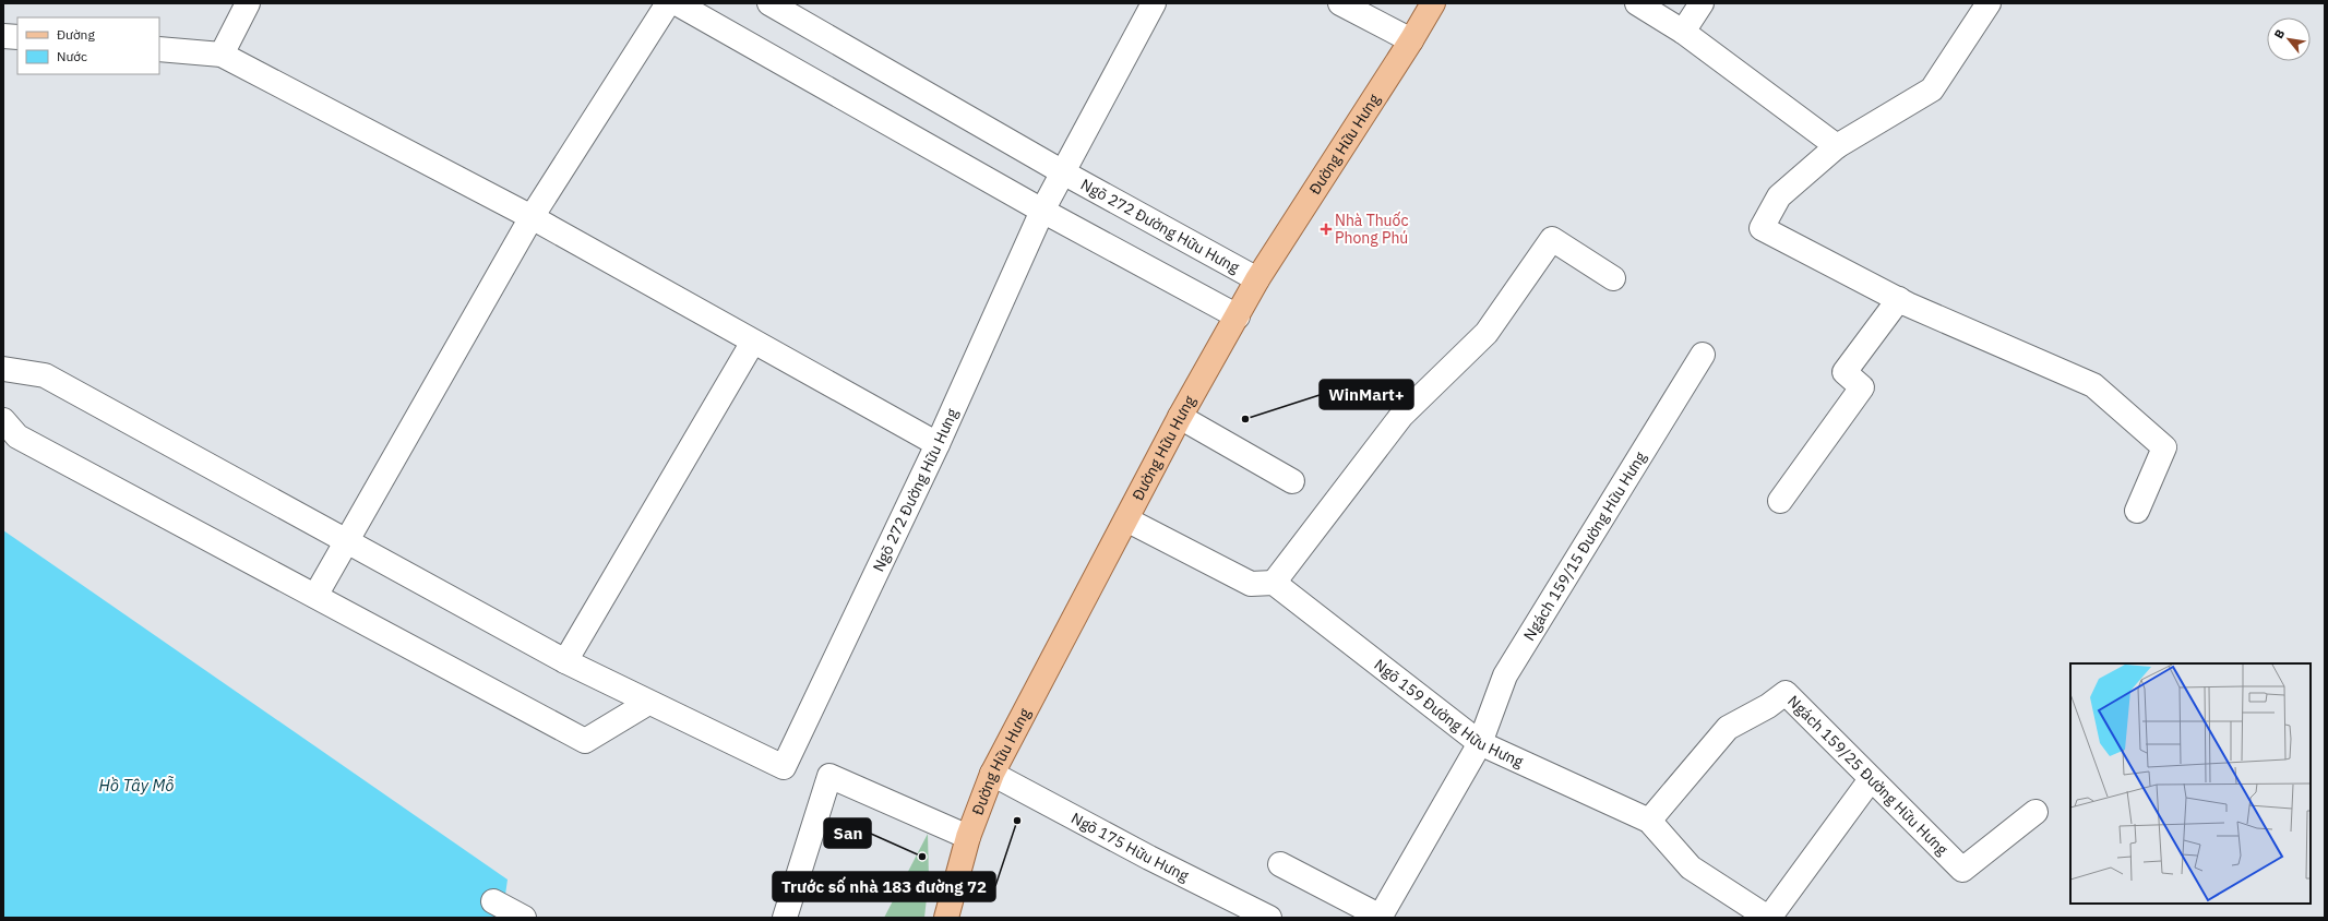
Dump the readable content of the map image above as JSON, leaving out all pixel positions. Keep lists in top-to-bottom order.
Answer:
{
  "streets": {
    "main road": ["Đường Hữu Hưng"],
    "street": [
      "Ngõ 272 Đường Hữu Hưng",
      "Ngách 159/15 Đường Hữu Hưng",
      "Ngõ 159 Đường Hữu Hưng",
      "Ngách 159/25 Đường Hữu Hưng",
      "Ngõ 175 Hữu Hưng"
    ]
  },
  "crossings": [
    ["Đường Hữu Hưng", "Ngõ 272 Đường Hữu Hưng"],
    ["Đường Hữu Hưng", "Ngõ 175 Hữu Hưng"],
    ["Ngách 159/15 Đường Hữu Hưng", "Ngõ 159 Đường Hữu Hưng"],
    ["Ngõ 159 Đường Hữu Hưng", "Ngách 159/25 Đường Hữu Hưng"]
  ],
  "water": ["Hồ Tây Mỗ"],
  "places": {
    "health": ["Nhà Thuốc Phong Phú"],
    "other": ["WinMart+", "Trước số nhà 183 đường 72", "San"]
  },
  "legend": ["Đường", "Nước"],
  "north": "top left"
}
